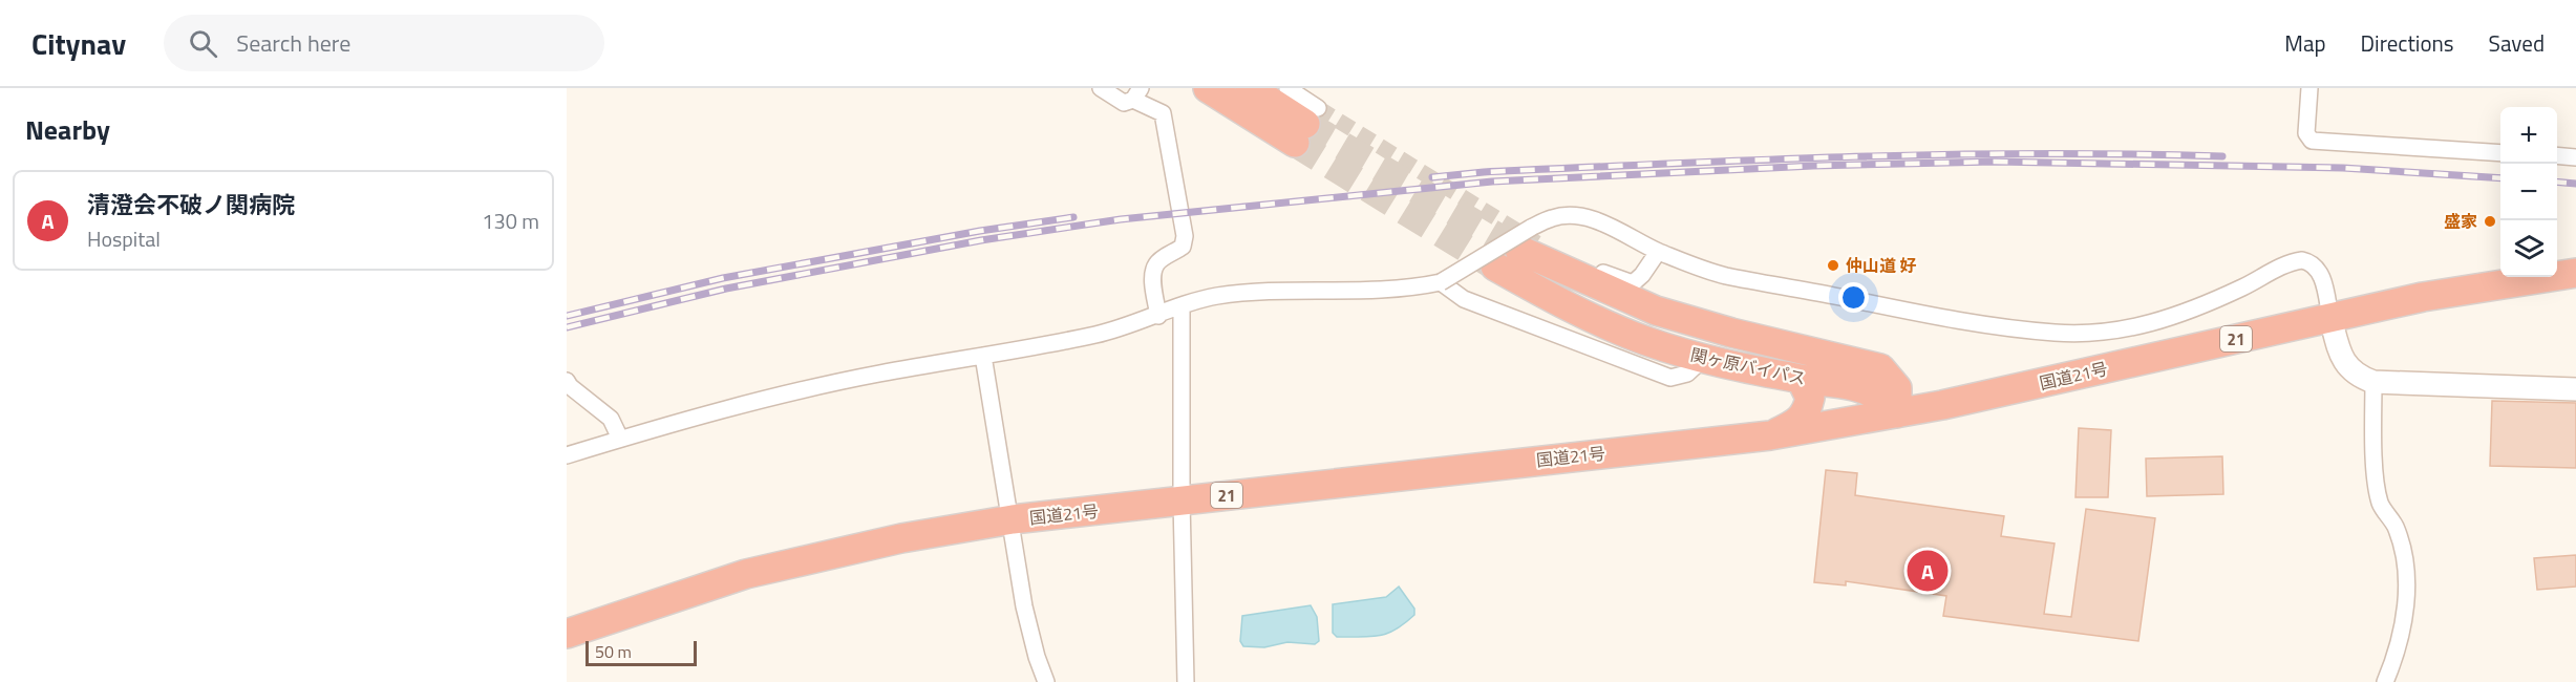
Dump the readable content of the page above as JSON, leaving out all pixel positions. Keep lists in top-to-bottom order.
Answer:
{
  "streets": {
    "highway": ["21", "関ヶ原バイパス", "国道21号"]
  },
  "crossings": [
    ["関ヶ原バイパス", "国道21号"]
  ],
  "places": ["盛家", "仲山道 好"],
  "scale_bar": "50 m",
  "page": {
    "header": "Citynav",
    "search": "Search here",
    "nav": ["Map", "Directions", "Saved"],
    "heading": "Nearby",
    "map_buttons": ["+", "−"],
    "list": [
      {
        "mark": "A",
        "name": "清澄会不破ノ関病院",
        "note": "Hospital",
        "value": "130 m"
      }
    ],
    "pins": "A",
    "scale": "50 m"
  }
}
